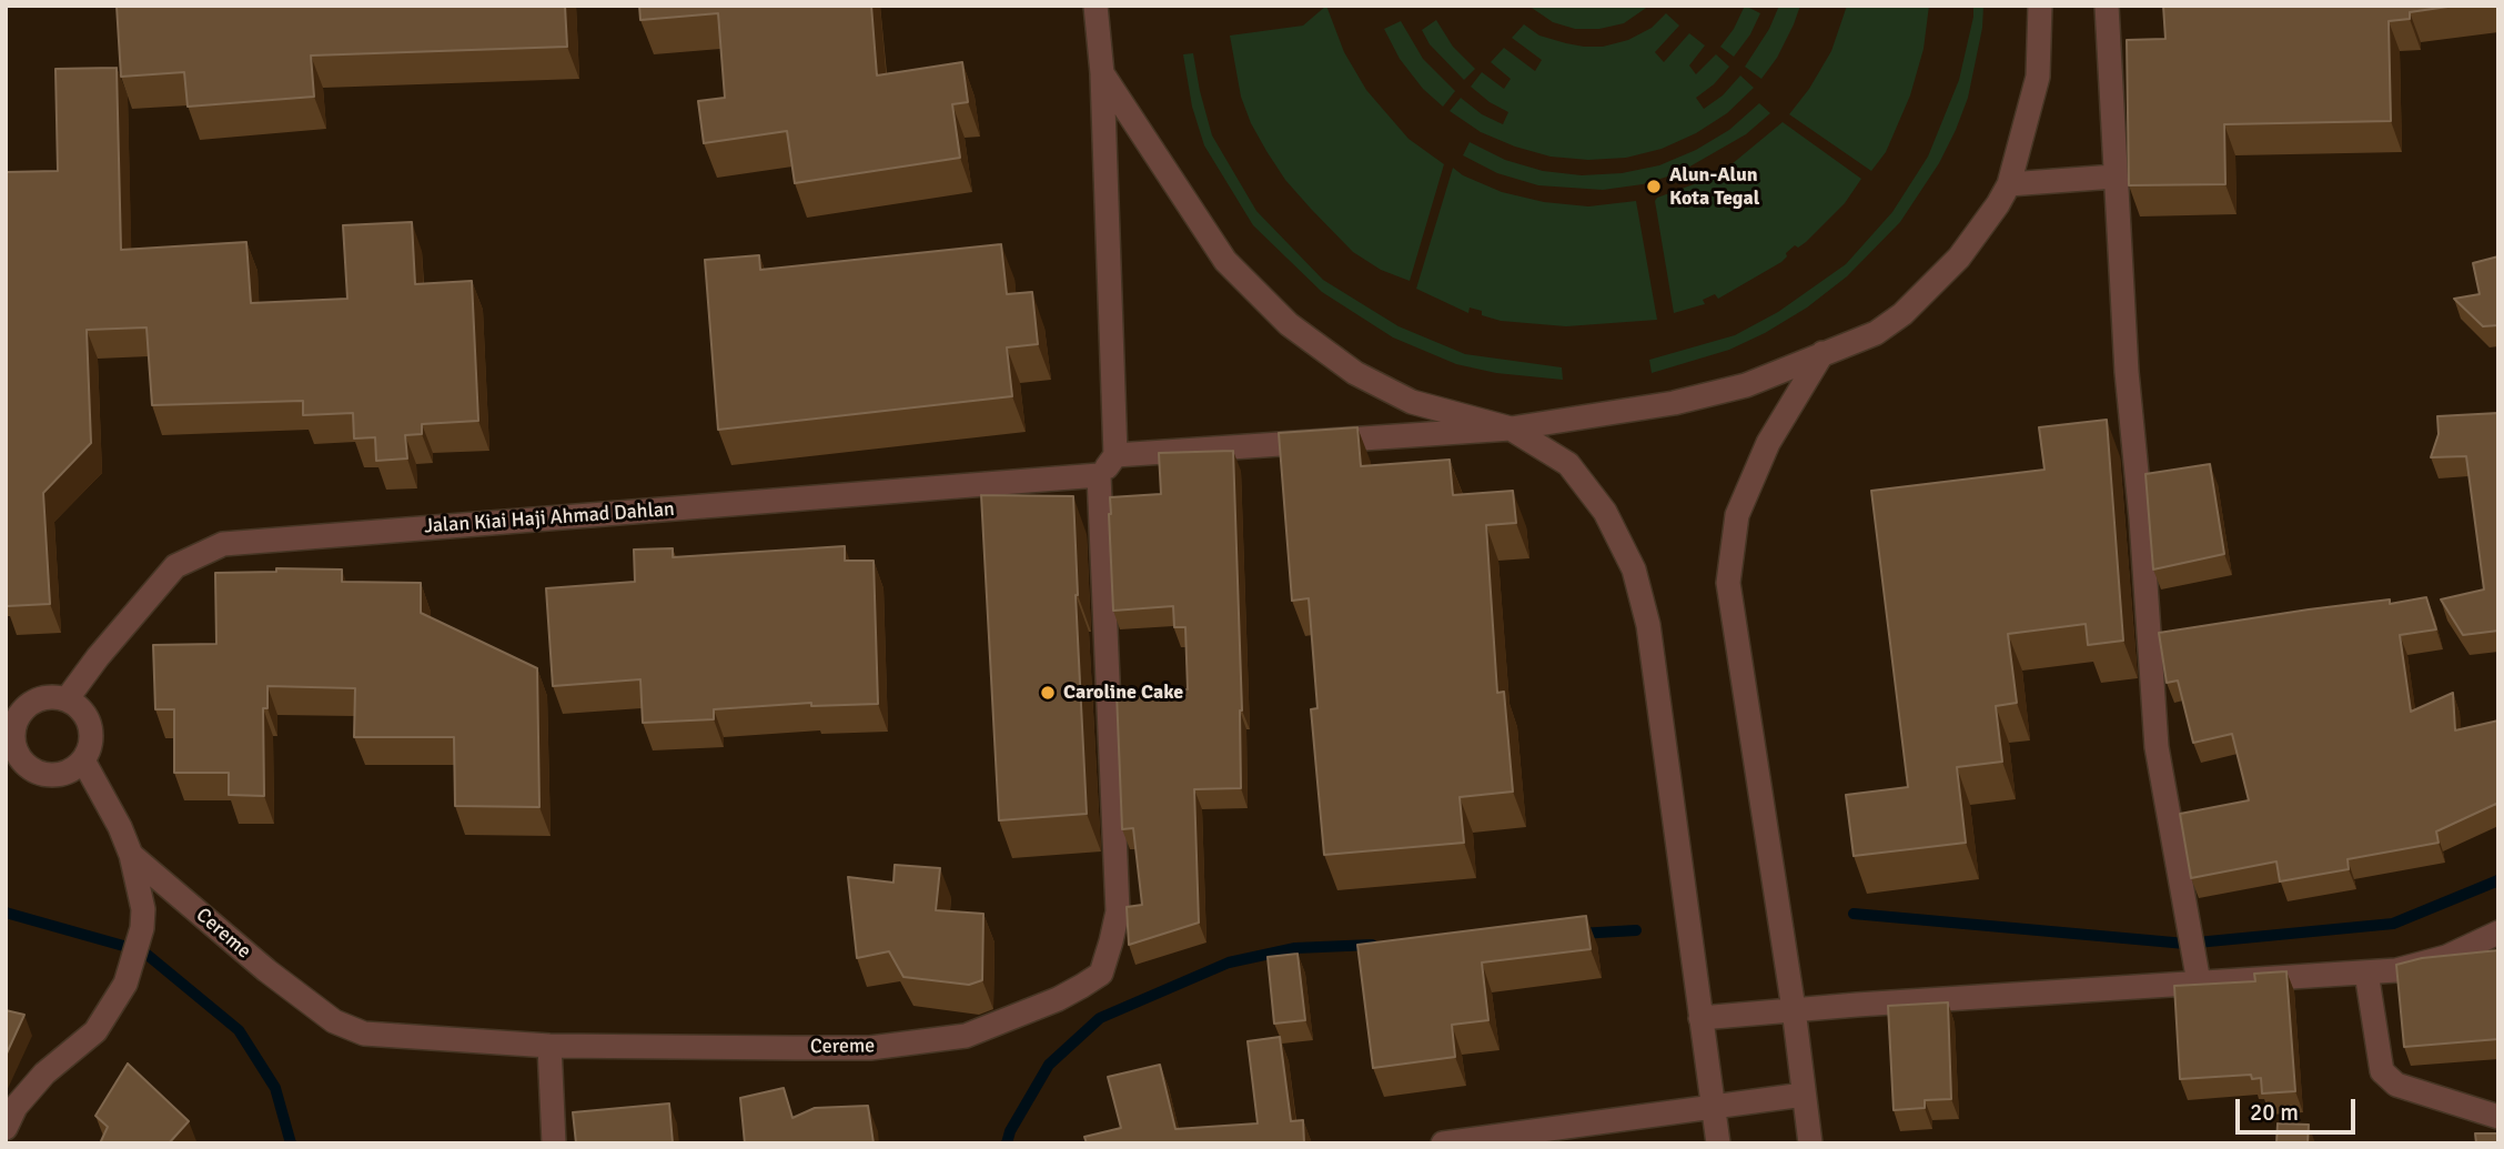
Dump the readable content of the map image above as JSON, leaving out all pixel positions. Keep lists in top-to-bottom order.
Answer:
{
  "streets": {
    "street": ["Jalan Kiai Haji Ahmad Dahlan", "Cereme"]
  },
  "crossings": [
    ["Jalan Kiai Haji Ahmad Dahlan", "Cereme"]
  ],
  "places": ["Alun-Alun Kota Tegal", "Caroline Cake"],
  "scale_bar": "20 m"
}
